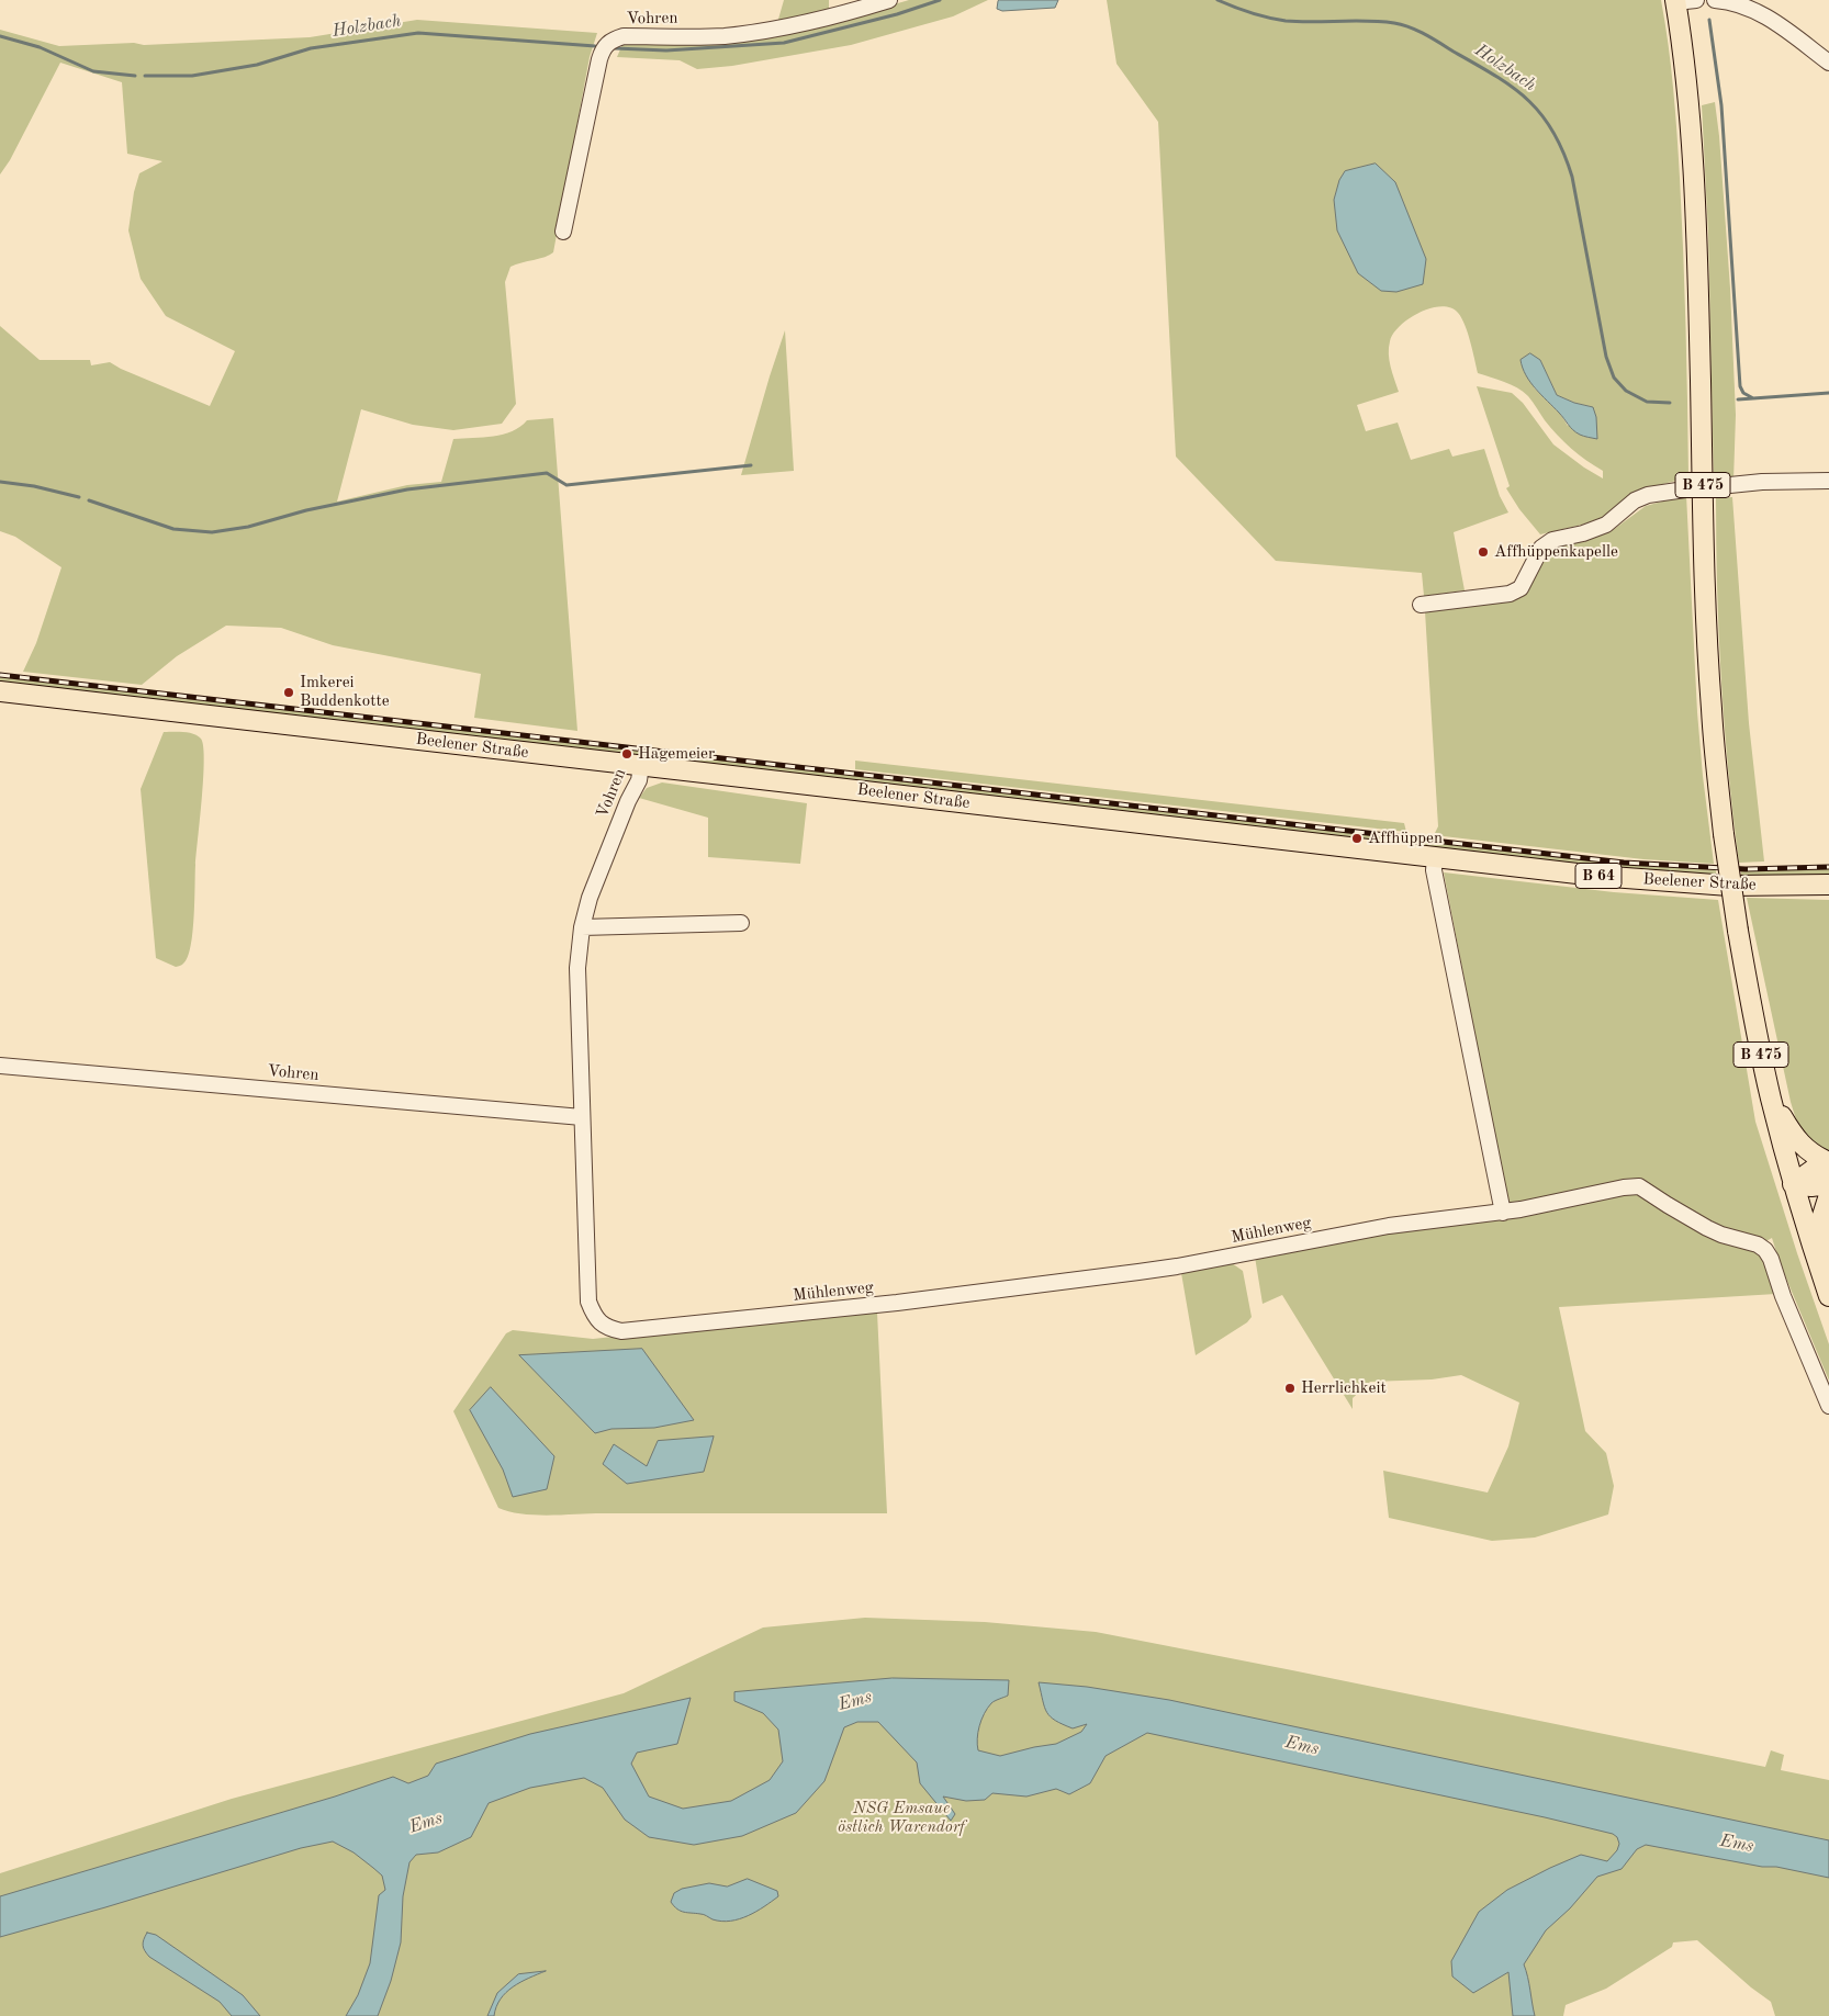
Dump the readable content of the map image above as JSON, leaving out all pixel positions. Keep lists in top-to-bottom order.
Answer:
{
  "streets": {
    "main road": ["B 475", "Beelener Straße", "B 64"],
    "street": ["Vohren", "Mühlenweg"]
  },
  "crossings": [
    ["Vohren", "Beelener Straße"],
    ["Vohren", "Mühlenweg"]
  ],
  "water": ["Holzbach", "Ems"],
  "parks": ["NSG Emsaue östlich Warendorf"],
  "places": [
    "Affhüppenkapelle",
    "Imkerei Buddenkotte",
    "Hagemeier",
    "Affhüppen",
    "Herrlichkeit"
  ]
}
